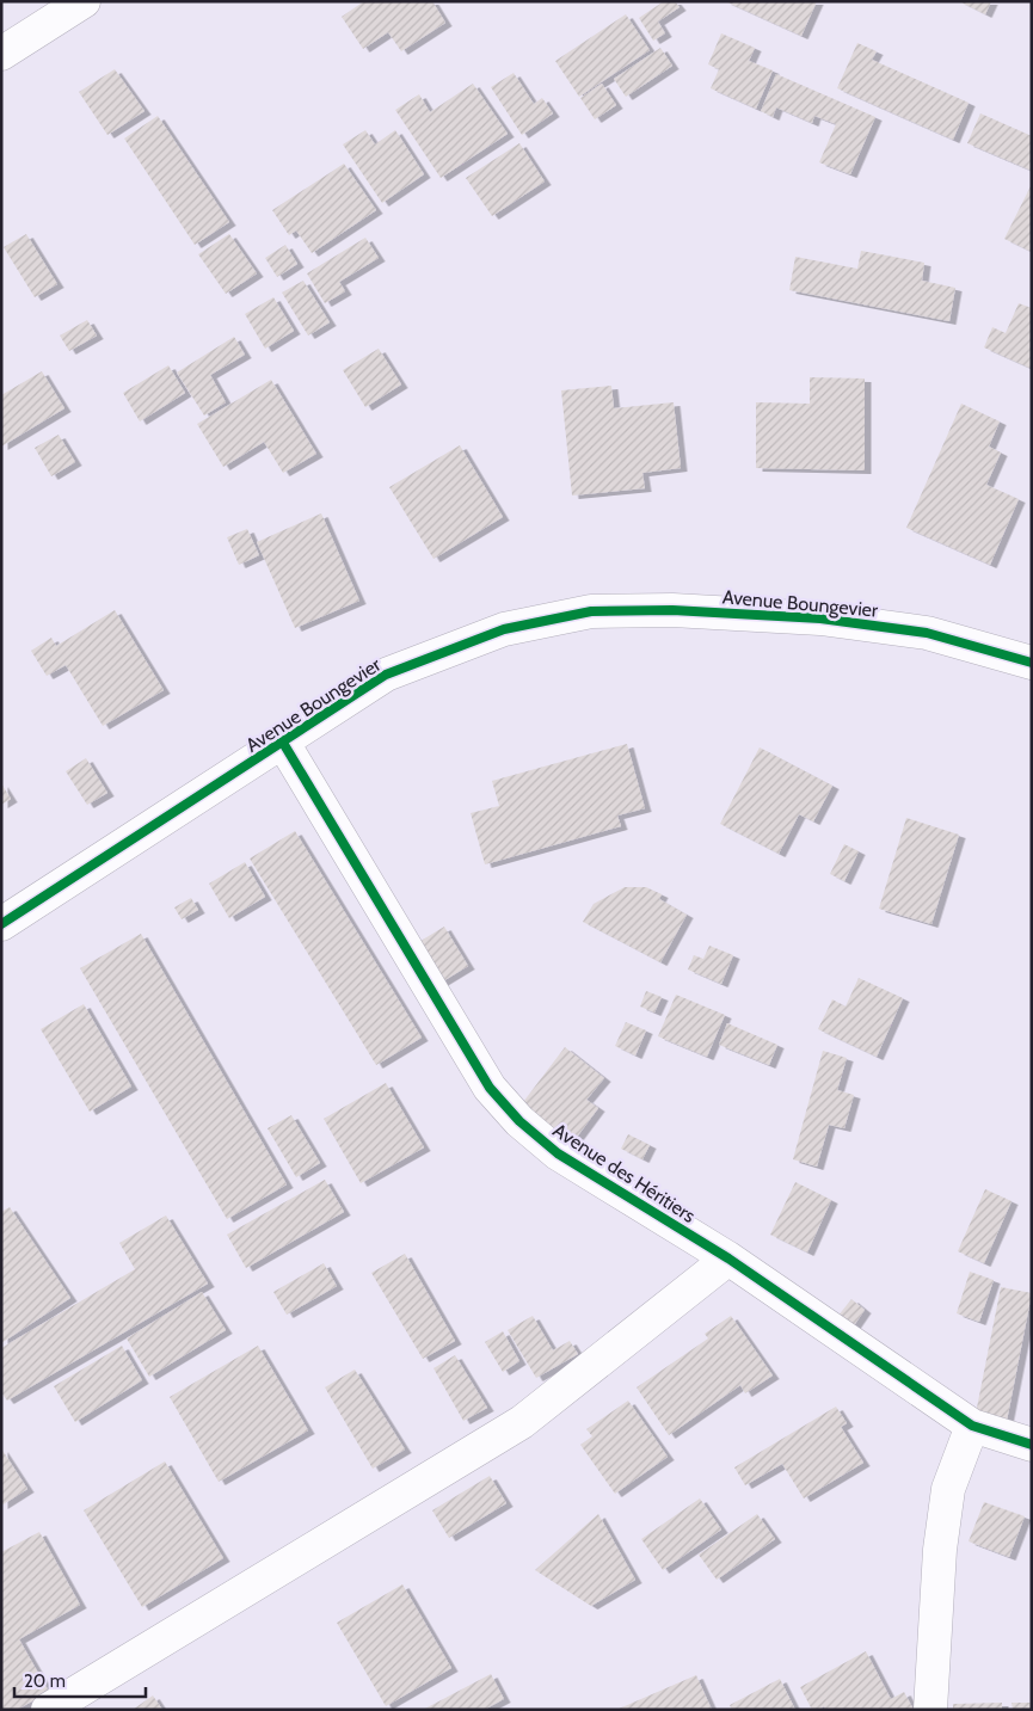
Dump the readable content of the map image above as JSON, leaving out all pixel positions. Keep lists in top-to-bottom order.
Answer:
{
  "streets": {
    "street": ["Avenue Boungevier", "Avenue des Héritiers"]
  },
  "crossings": [
    ["Avenue Boungevier", "Avenue des Héritiers"]
  ],
  "scale_bar": "20 m"
}
